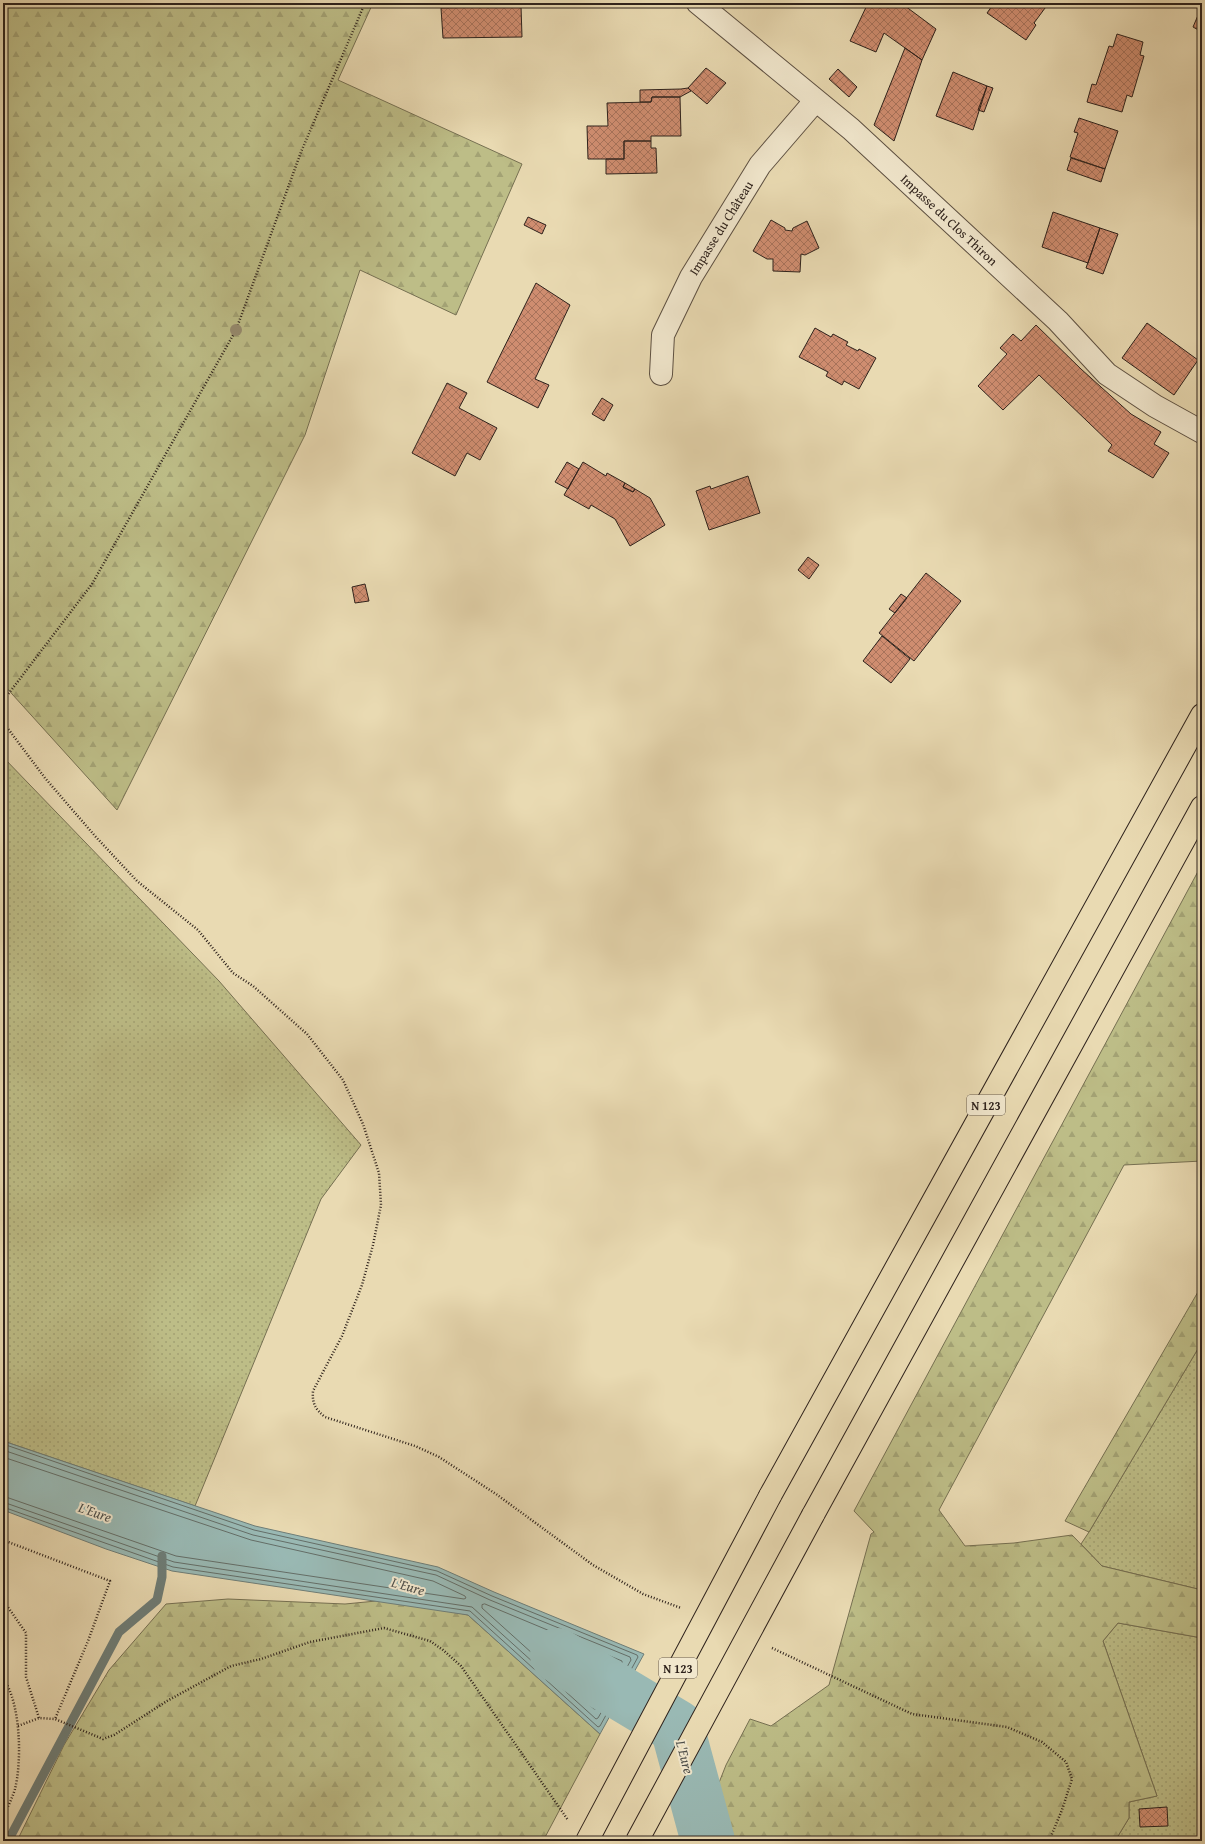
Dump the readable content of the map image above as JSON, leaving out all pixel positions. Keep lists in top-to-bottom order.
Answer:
{
  "streets": {
    "main road": ["N 123"],
    "street": ["Impasse du Clos Thiron", "Impasse du Château"]
  },
  "crossings": [
    ["Impasse du Clos Thiron", "Impasse du Château"]
  ],
  "water": ["L'Eure"]
}
